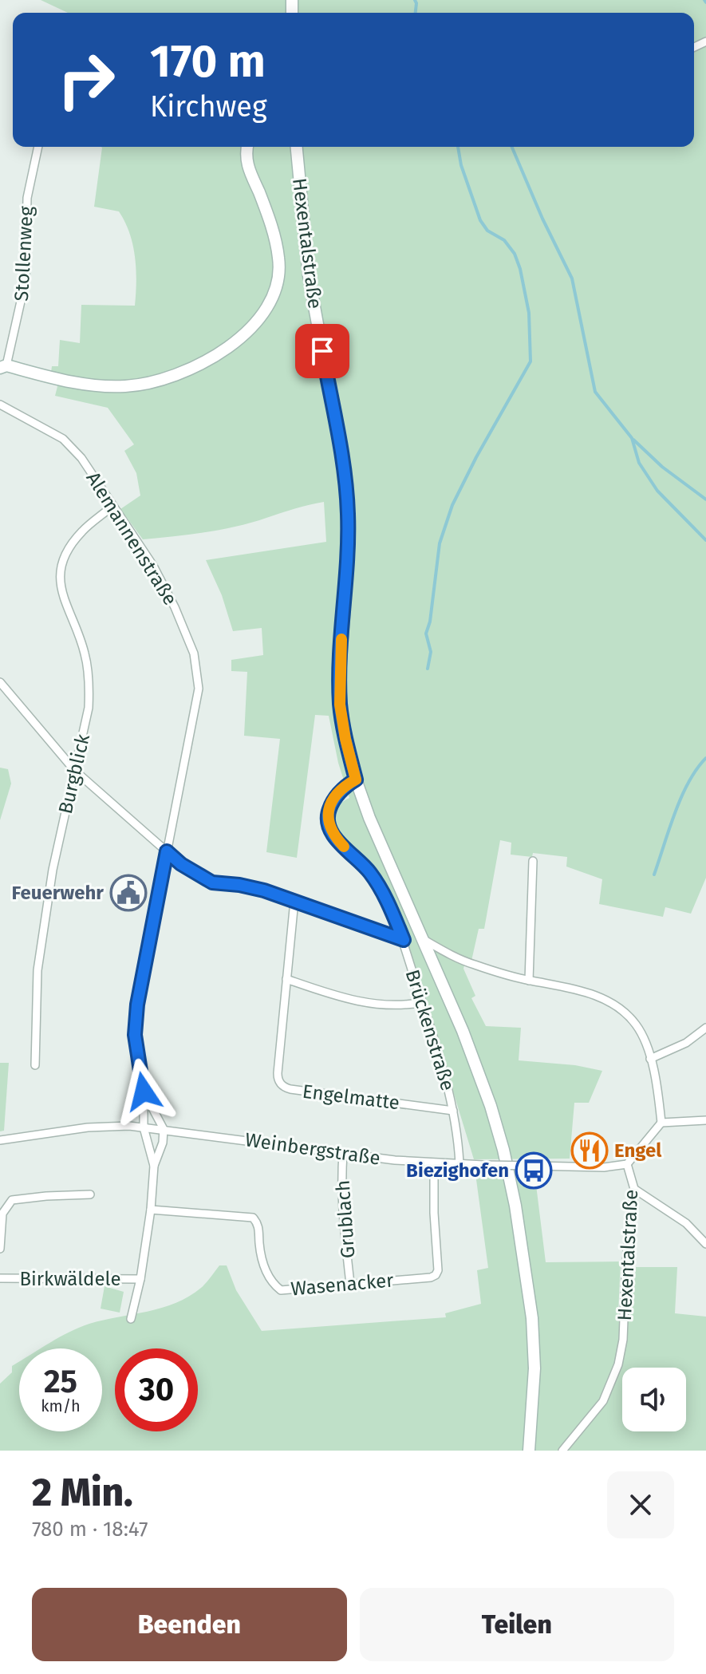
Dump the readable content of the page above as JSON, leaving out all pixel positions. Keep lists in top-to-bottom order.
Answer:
{
  "streets": {
    "main road": ["Hexentalstraße"],
    "street": [
      "Stollenweg",
      "Alemannenstraße",
      "Burgblick",
      "Brückenstraße",
      "Engelmatte",
      "Weinbergstraße",
      "Grublach",
      "Birkwäldele",
      "Wasenacker"
    ]
  },
  "crossings": [
    ["Hexentalstraße", "Brückenstraße"],
    ["Hexentalstraße", "Weinbergstraße"],
    ["Alemannenstraße", "Burgblick"],
    ["Alemannenstraße", "Weinbergstraße"],
    ["Alemannenstraße", "Birkwäldele"],
    ["Alemannenstraße", "Wasenacker"],
    ["Brückenstraße", "Engelmatte"],
    ["Brückenstraße", "Weinbergstraße"],
    ["Weinbergstraße", "Grublach"],
    ["Weinbergstraße", "Wasenacker"],
    ["Grublach", "Wasenacker"]
  ],
  "places": {
    "public building": ["Feuerwehr"],
    "restaurant": ["Engel"],
    "bus stop": ["Biezighofen"]
  },
  "page": {
    "turn": ["170 m", "Kirchweg"],
    "speed": "25 km/h",
    "limit": "30",
    "heading": ["2 Min.", "780 m · 18:47"],
    "buttons": ["Beenden", "Teilen"]
  }
}
